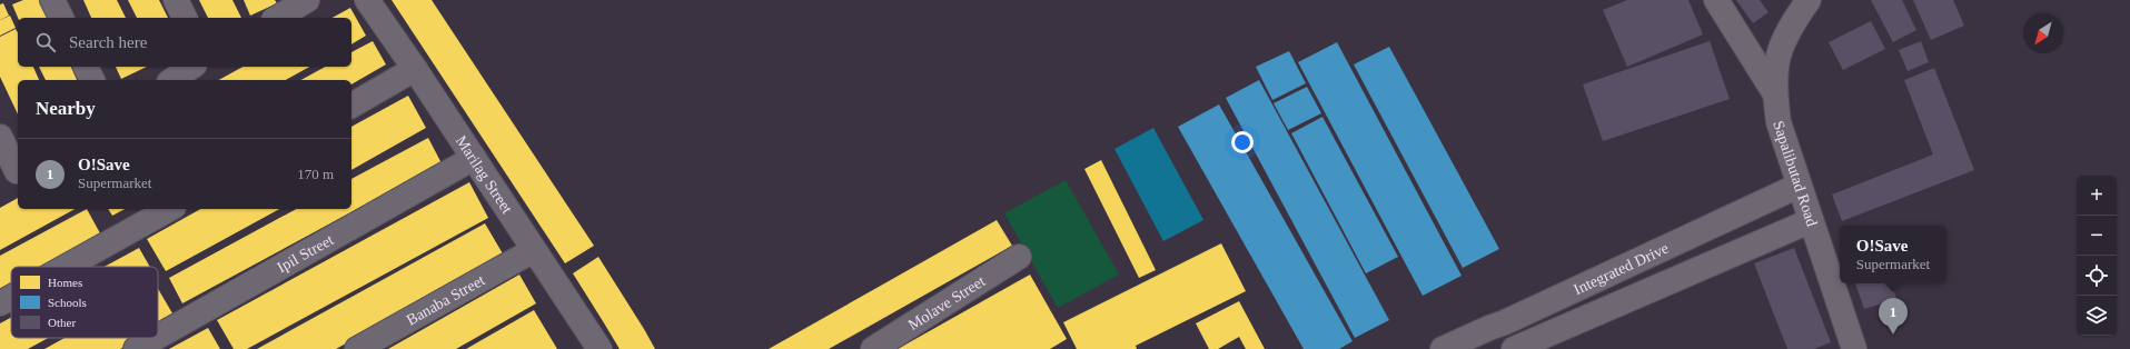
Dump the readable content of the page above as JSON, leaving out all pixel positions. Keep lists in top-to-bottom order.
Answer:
{
  "streets": {
    "street": [
      "Marilag Street",
      "Sapalibutad Road",
      "Ipil Street",
      "Integrated Drive",
      "Banaba Street",
      "Molave Street"
    ]
  },
  "crossings": [
    ["Marilag Street", "Ipil Street"],
    ["Marilag Street", "Banaba Street"],
    ["Sapalibutad Road", "Integrated Drive"]
  ],
  "legend": ["Homes", "Schools", "Other"],
  "north": "bottom left",
  "page": {
    "search": "Search here",
    "heading": "Nearby",
    "list": [
      {
        "mark": "1",
        "name": "O!Save",
        "note": "Supermarket",
        "value": "170 m"
      }
    ],
    "map_buttons": ["+", "−"],
    "popup": ["O!Save", "Supermarket"],
    "pins": "1"
  }
}
